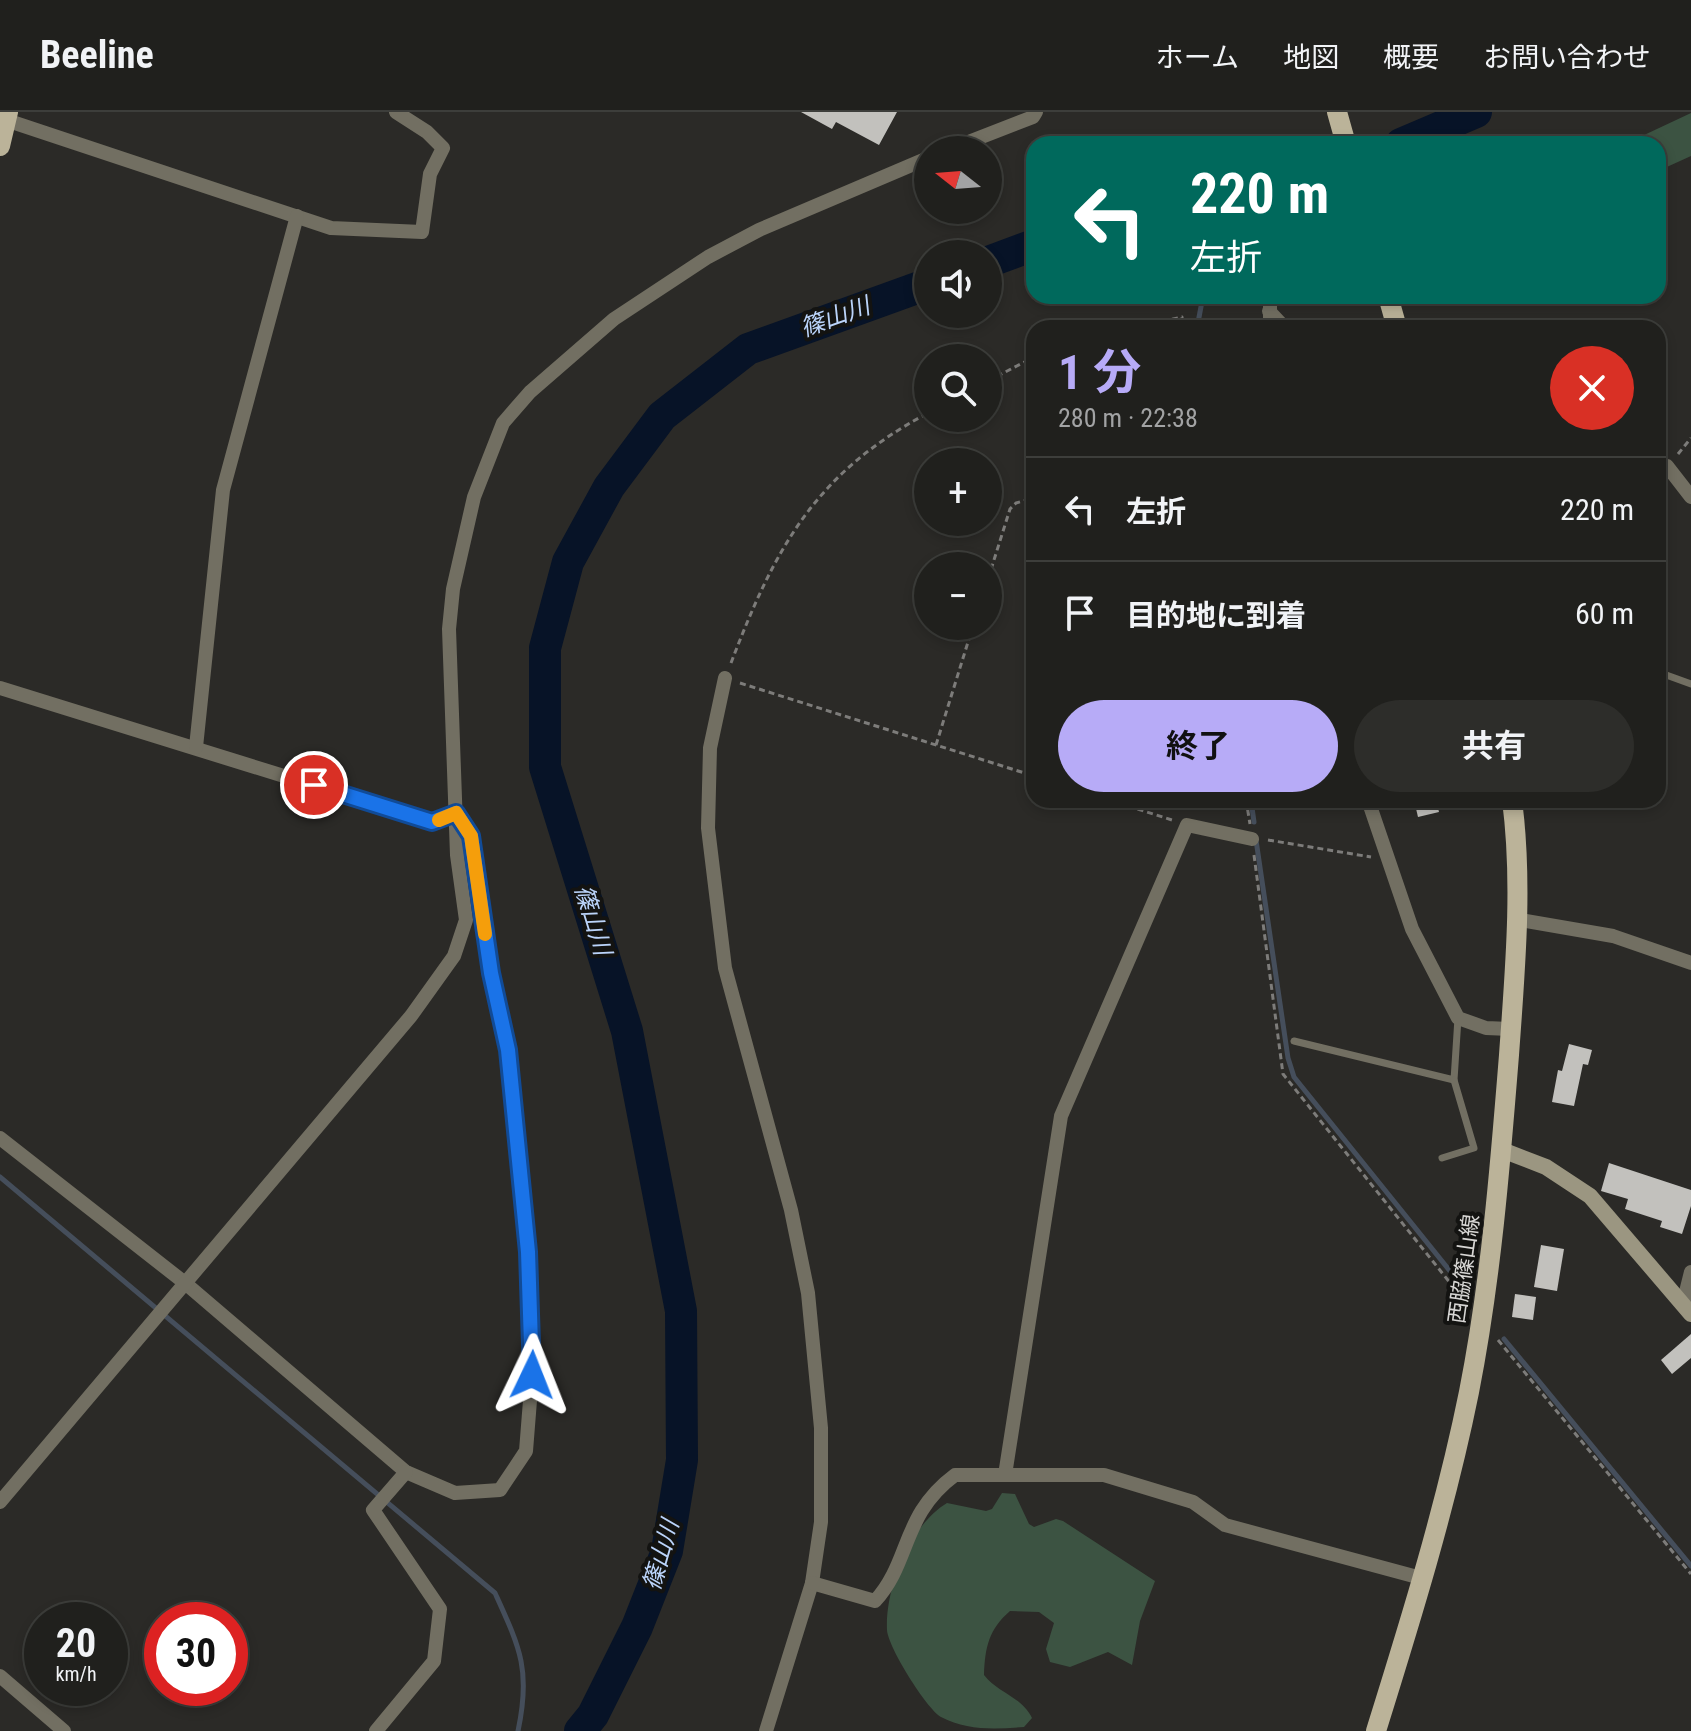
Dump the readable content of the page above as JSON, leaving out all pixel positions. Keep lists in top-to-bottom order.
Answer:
{
  "streets": {
    "main road": ["西脇篠山線"]
  },
  "water": ["篠山川"],
  "north": "left",
  "page": {
    "header": "Beeline",
    "nav": [
      "ホーム",
      "地図",
      "概要",
      "お問い合わせ"
    ],
    "map_buttons": ["+", "−"],
    "turn": ["220 m", "左折"],
    "heading": ["1 分", "280 m · 22:38"],
    "list": [
      {
        "name": "左折",
        "value": "220 m"
      },
      {
        "name": "目的地に到着",
        "value": "60 m"
      }
    ],
    "buttons": ["終了", "共有"],
    "speed": "20 km/h",
    "limit": "30"
  }
}
